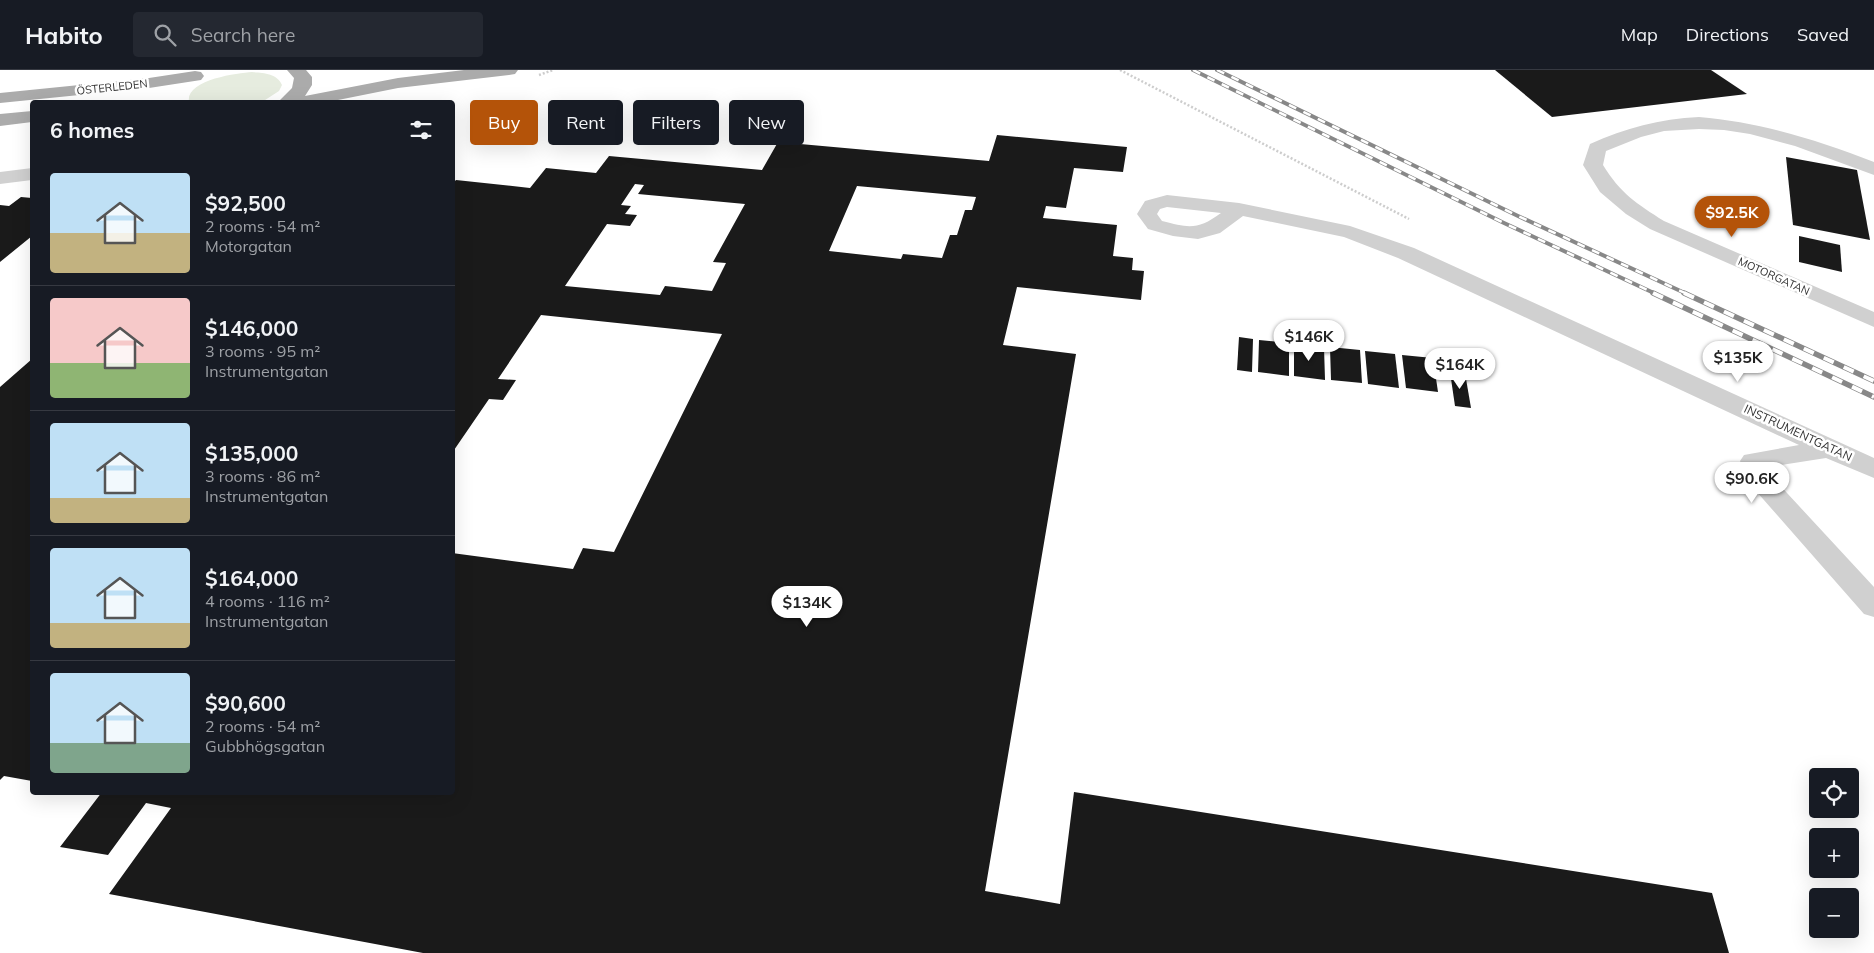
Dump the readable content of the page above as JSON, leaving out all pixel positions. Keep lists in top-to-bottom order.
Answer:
{
  "streets": {
    "main road": ["ÖSTERLEDEN"],
    "street": ["MOTORGATAN", "INSTRUMENTGATAN"]
  },
  "page": {
    "header": "Habito",
    "search": "Search here",
    "nav": ["Map", "Directions", "Saved"],
    "chip": [
      "Buy",
      "Rent",
      "Filters",
      "New"
    ],
    "heading": "6 homes",
    "list": [
      {
        "name": "$92,500",
        "note": "2 rooms · 54 m² · Motorgatan"
      },
      {
        "name": "$146,000",
        "note": "3 rooms · 95 m² · Instrumentgatan"
      },
      {
        "name": "$135,000",
        "note": "3 rooms · 86 m² · Instrumentgatan"
      },
      {
        "name": "$164,000",
        "note": "4 rooms · 116 m² · Instrumentgatan"
      },
      {
        "name": "$90,600",
        "note": "2 rooms · 54 m² · Gubbhögsgatan"
      }
    ],
    "price": [
      "$92.5K",
      "$146K",
      "$135K",
      "$164K",
      "$90.6K",
      "$134K"
    ],
    "map_buttons": ["+", "−"]
  }
}
